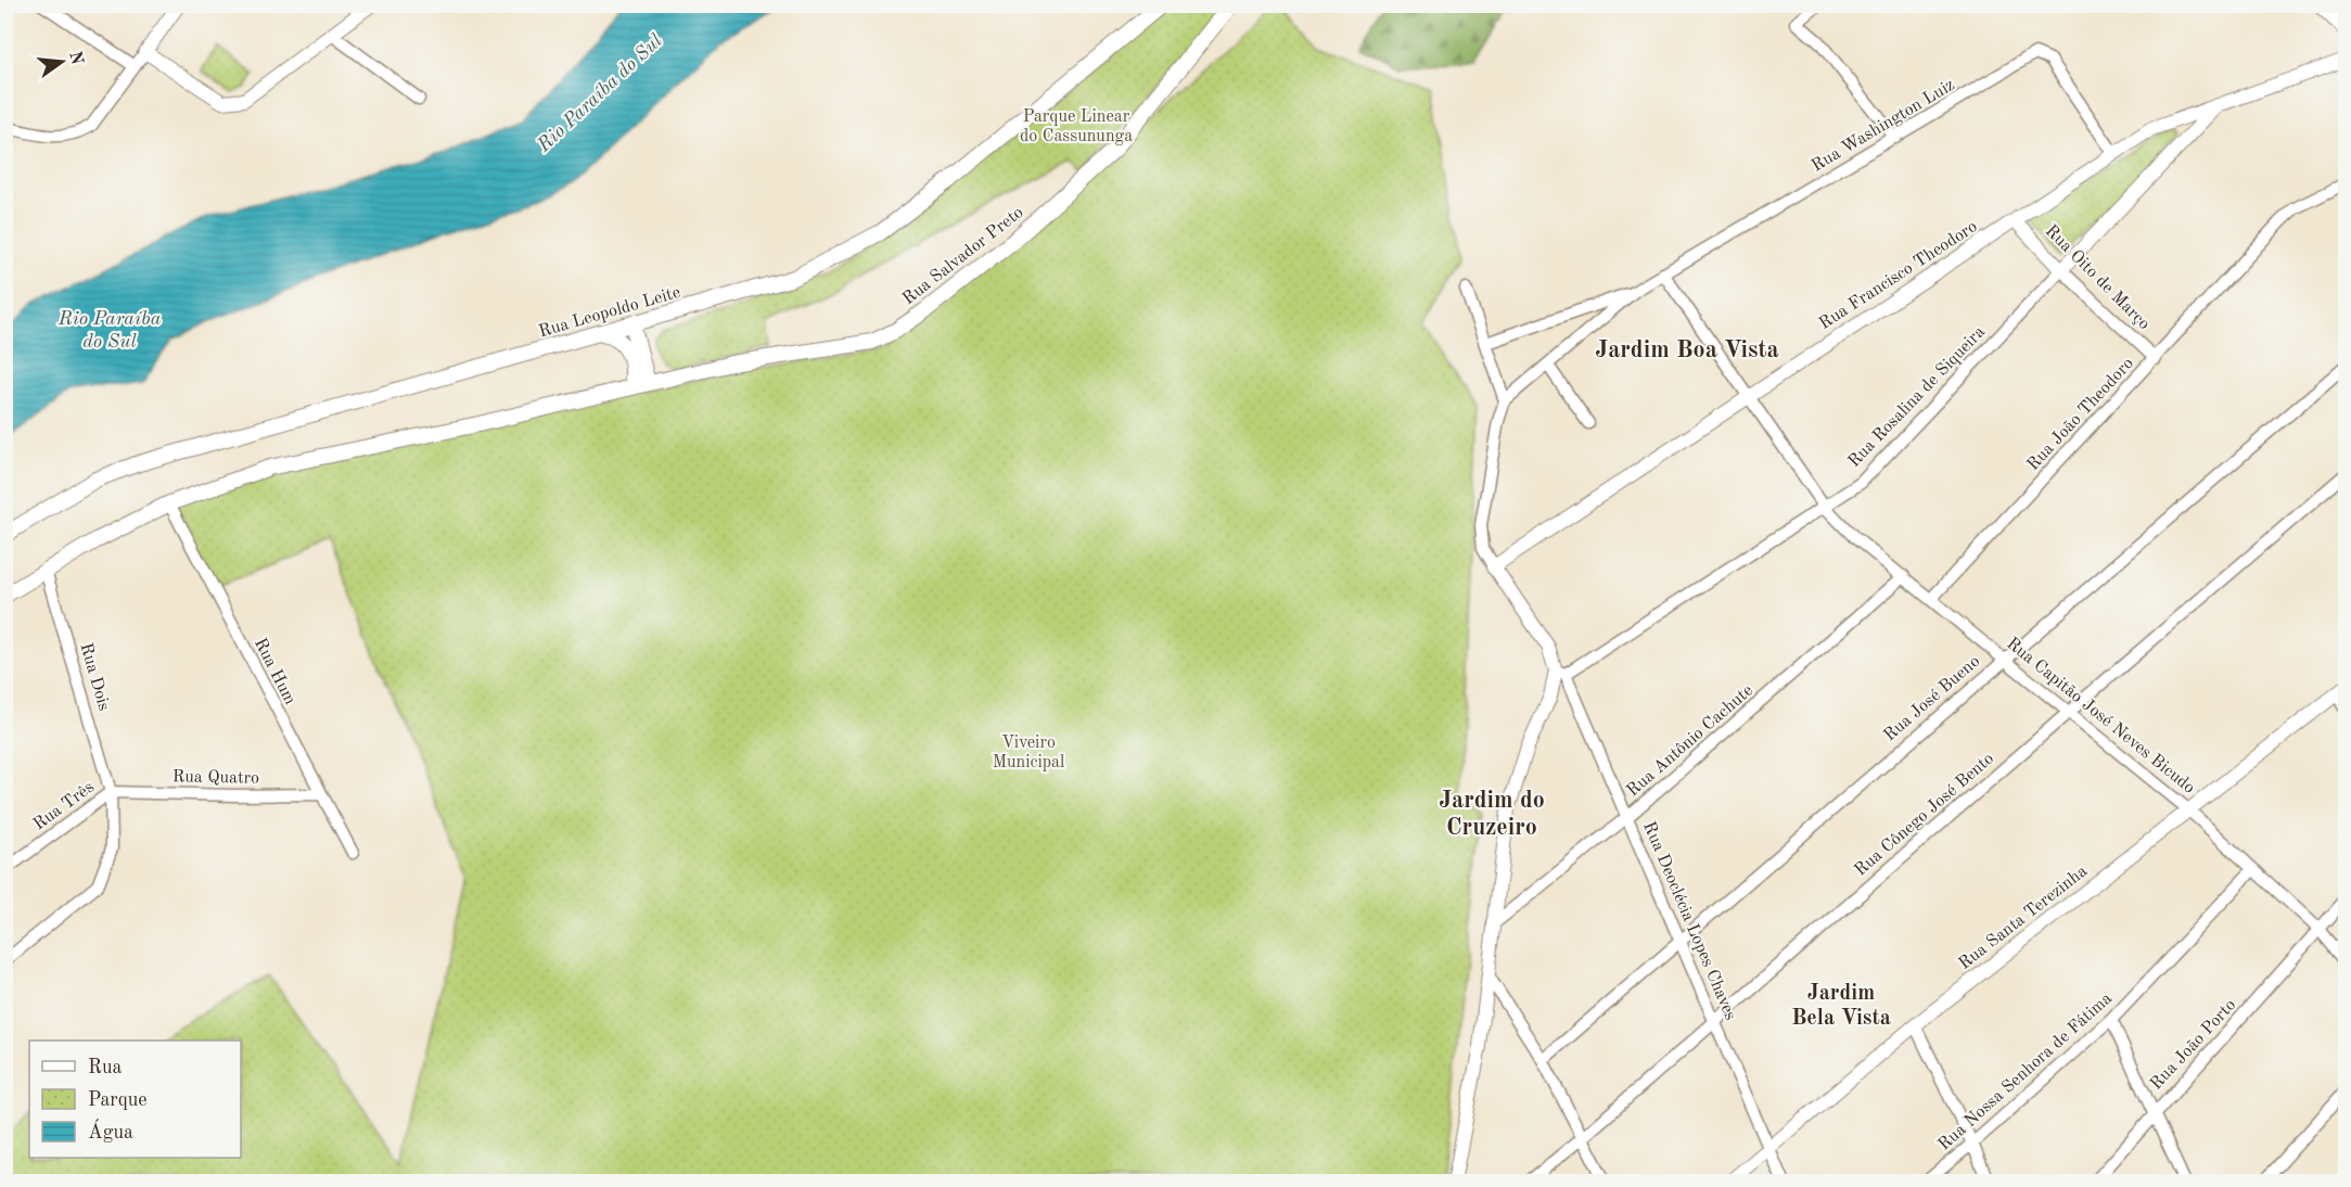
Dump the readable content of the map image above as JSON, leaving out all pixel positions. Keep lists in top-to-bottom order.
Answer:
{
  "streets": {
    "main road": ["Rua Salvador Preto", "Rua Leopoldo Leite"],
    "street": [
      "Rua Washington Luiz",
      "Rua Francisco Theodoro",
      "Rua Oito de Março",
      "Rua Rosalina de Siqueira",
      "Rua João Theodoro",
      "Rua Hum",
      "Rua Dois",
      "Rua José Bueno",
      "Rua Capitão José Neves Bicudo",
      "Rua Antônio Cachute",
      "Rua Quatro",
      "Rua Três",
      "Rua Cônego José Bento",
      "Rua Santa Terezinha",
      "Rua Deoclécia Lopes Chaves",
      "Rua João Porto",
      "Rua Nossa Senhora de Fátima"
    ]
  },
  "crossings": [
    ["Rua Washington Luiz", "Rua Francisco Theodoro"],
    ["Rua Washington Luiz", "Rua Capitão José Neves Bicudo"],
    ["Rua Salvador Preto", "Rua Hum"],
    ["Rua Salvador Preto", "Rua Dois"],
    ["Rua Francisco Theodoro", "Rua Oito de Março"],
    ["Rua Francisco Theodoro", "Rua Rosalina de Siqueira"],
    ["Rua Francisco Theodoro", "Rua Capitão José Neves Bicudo"],
    ["Rua Oito de Março", "Rua Rosalina de Siqueira"],
    ["Rua Oito de Março", "Rua João Theodoro"],
    ["Rua Rosalina de Siqueira", "Rua Capitão José Neves Bicudo"],
    ["Rua Rosalina de Siqueira", "Rua Deoclécia Lopes Chaves"],
    ["Rua João Theodoro", "Rua Capitão José Neves Bicudo"],
    ["Rua Hum", "Rua Quatro"],
    ["Rua Dois", "Rua Quatro"],
    ["Rua Dois", "Rua Três"],
    ["Rua José Bueno", "Rua Capitão José Neves Bicudo"],
    ["Rua José Bueno", "Rua Deoclécia Lopes Chaves"],
    ["Rua Capitão José Neves Bicudo", "Rua Antônio Cachute"],
    ["Rua Capitão José Neves Bicudo", "Rua Cônego José Bento"],
    ["Rua Capitão José Neves Bicudo", "Rua Santa Terezinha"],
    ["Rua Capitão José Neves Bicudo", "Rua João Porto"],
    ["Rua Capitão José Neves Bicudo", "Rua Nossa Senhora de Fátima"],
    ["Rua Antônio Cachute", "Rua Deoclécia Lopes Chaves"],
    ["Rua Quatro", "Rua Três"],
    ["Rua Cônego José Bento", "Rua Deoclécia Lopes Chaves"],
    ["Rua Santa Terezinha", "Rua Deoclécia Lopes Chaves"]
  ],
  "districts": ["Jardim Boa Vista", "Jardim do Cruzeiro", "Jardim Bela Vista"],
  "water": ["Rio Paraíba do Sul"],
  "parks": ["Parque Linear do Cassununga", "Viveiro Municipal"],
  "legend": ["Rua", "Parque", "Água"],
  "north": "right"
}
